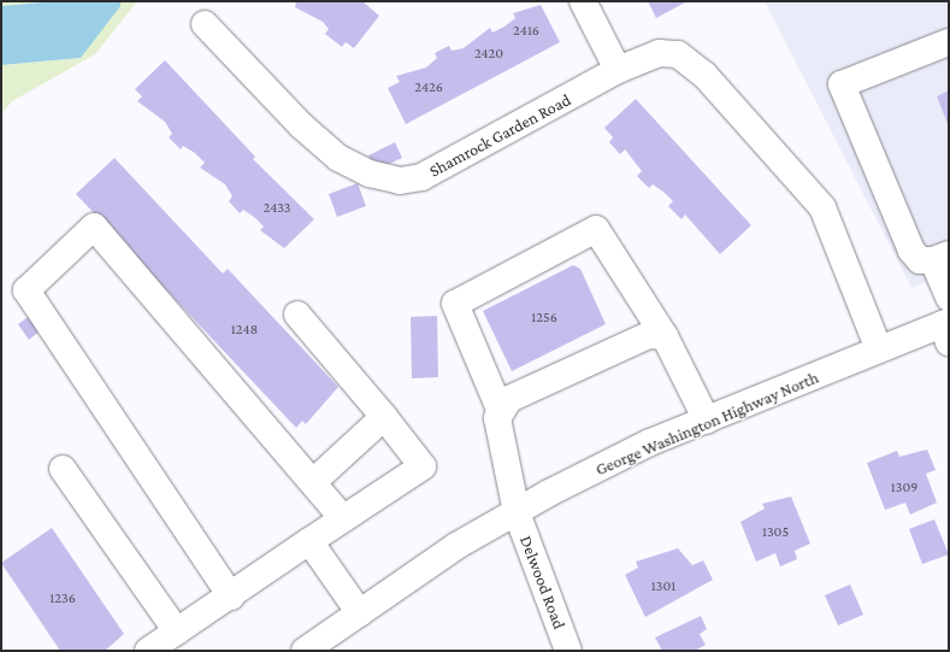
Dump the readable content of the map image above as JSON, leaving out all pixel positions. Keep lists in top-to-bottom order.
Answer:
{
  "streets": {
    "street": ["Shamrock Garden Road", "George Washington Highway North", "Delwood Road"]
  },
  "crossings": [
    ["Shamrock Garden Road", "George Washington Highway North"],
    ["George Washington Highway North", "Delwood Road"]
  ],
  "house_numbers": [
    "2416",
    "2420",
    "2426",
    "2433",
    "1256",
    "1248",
    "1309",
    "1305",
    "1301",
    "1236"
  ]
}
